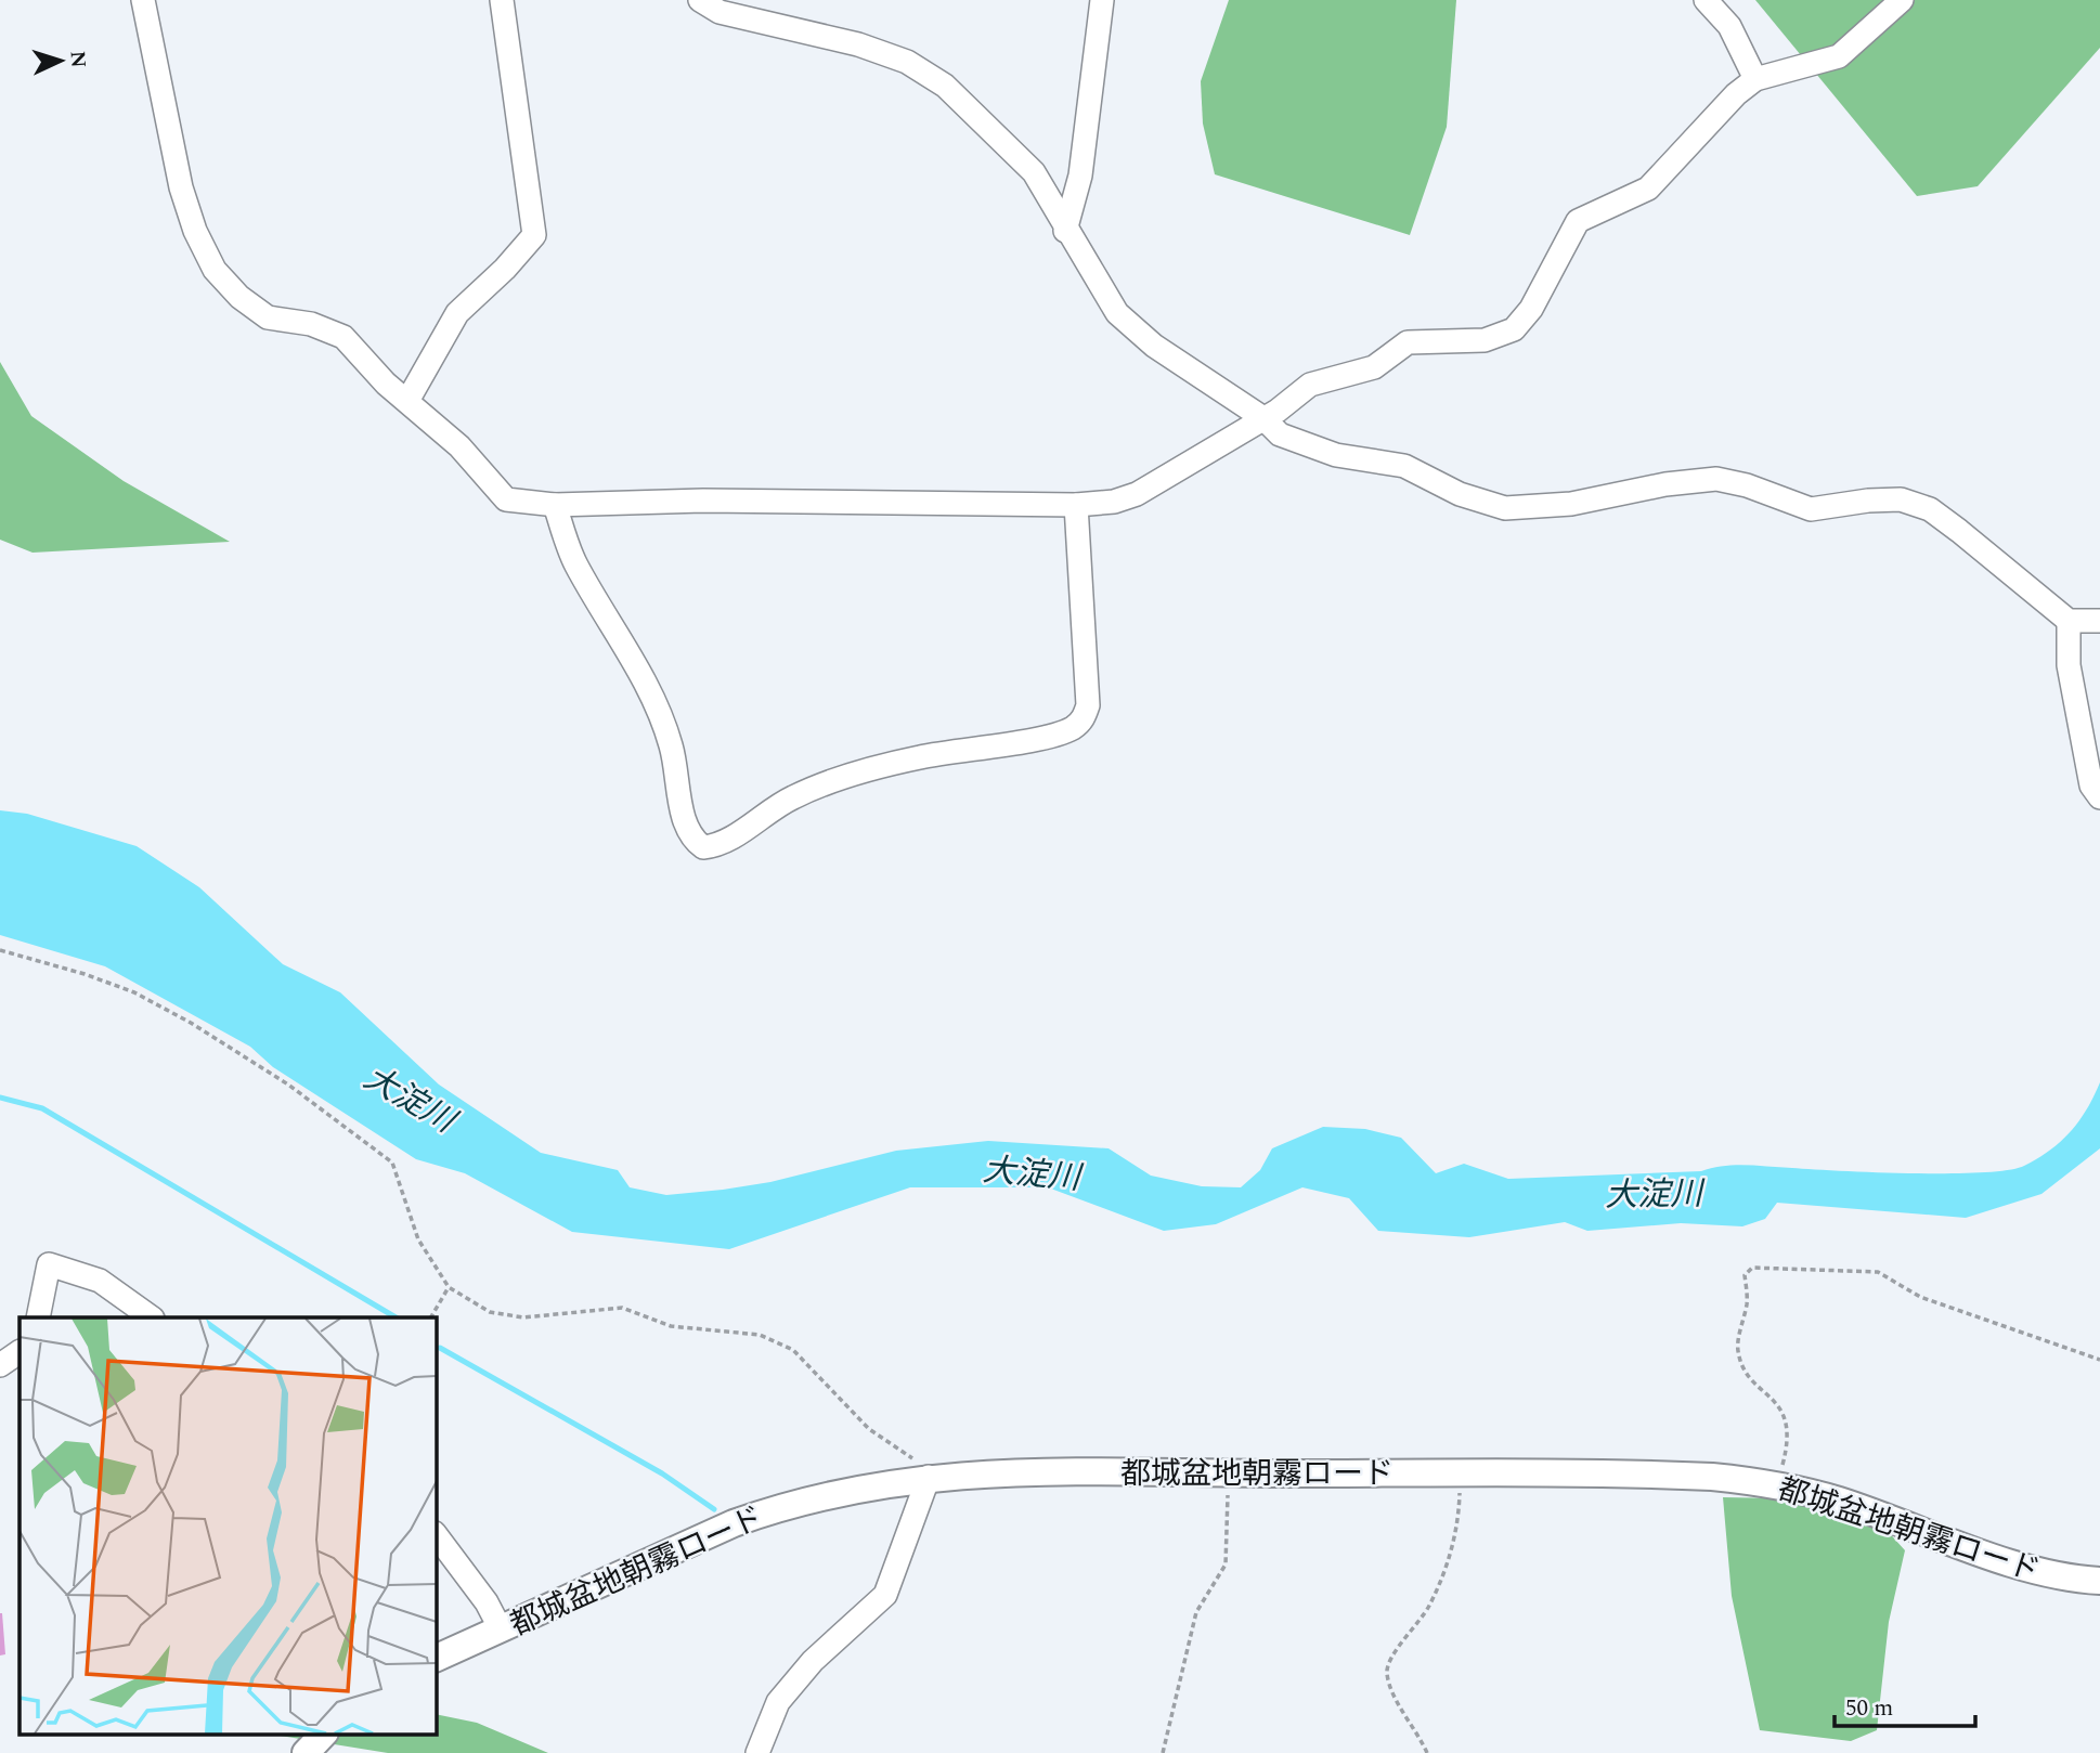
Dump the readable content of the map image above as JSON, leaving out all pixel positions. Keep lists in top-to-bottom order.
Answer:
{
  "streets": {
    "street": ["都城盆地朝霧ロード"]
  },
  "water": ["大淀川"],
  "scale_bar": "50 m",
  "north": "right"
}
